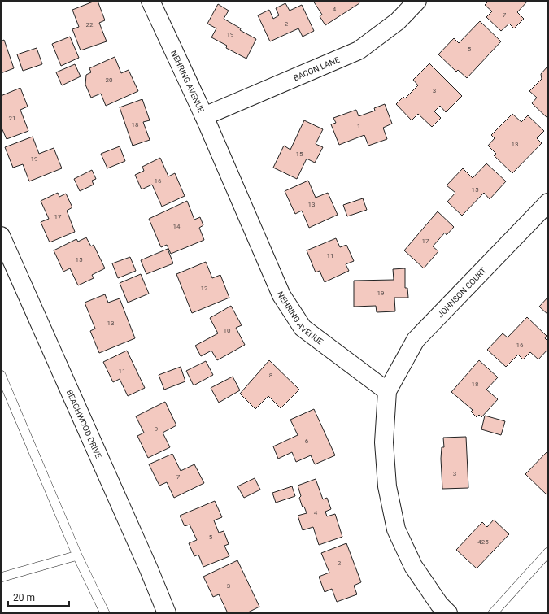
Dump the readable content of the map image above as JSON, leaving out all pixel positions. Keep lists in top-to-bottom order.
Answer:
{
  "streets": {
    "street": [
      "BACON LANE",
      "NEHRING AVENUE",
      "JOHNSON COURT",
      "BEACHWOOD DRIVE"
    ]
  },
  "crossings": [
    ["BACON LANE", "NEHRING AVENUE"],
    ["NEHRING AVENUE", "JOHNSON COURT"]
  ],
  "house_numbers": [
    "4",
    "7",
    "2",
    "22",
    "19",
    "5",
    "20",
    "3",
    "21",
    "18",
    "1",
    "13",
    "15",
    "19",
    "16",
    "15",
    "13",
    "17",
    "14",
    "17",
    "11",
    "15",
    "12",
    "19",
    "13",
    "10",
    "16",
    "11",
    "8",
    "18",
    "9",
    "6",
    "3",
    "7",
    "4",
    "5",
    "425",
    "2",
    "3"
  ],
  "scale_bar": "20 m"
}
